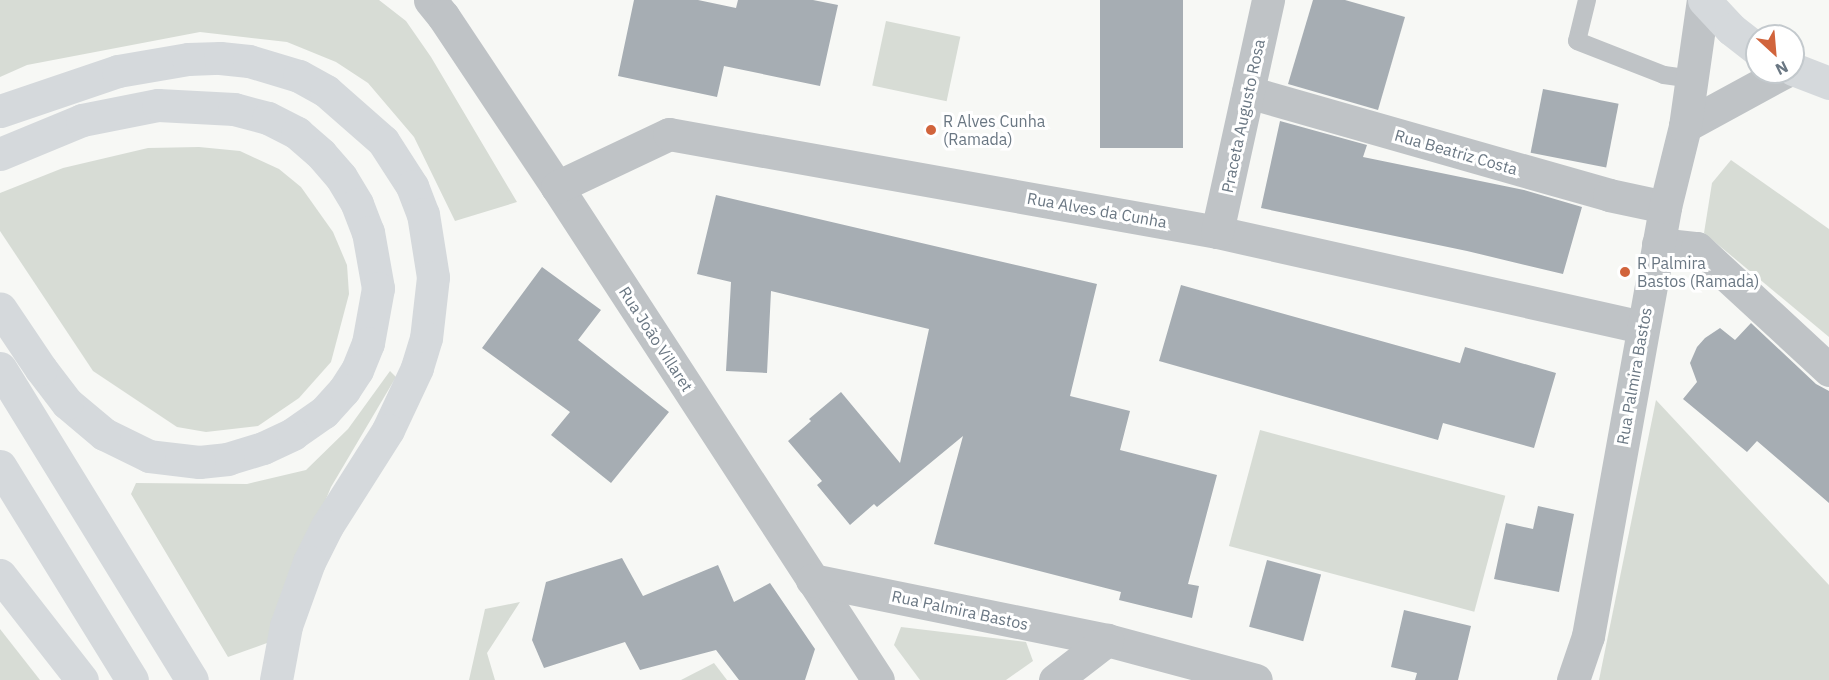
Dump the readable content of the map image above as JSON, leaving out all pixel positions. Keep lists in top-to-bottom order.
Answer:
{
  "streets": {
    "street": [
      "Praceta Augusto Rosa",
      "Rua Beatriz Costa",
      "Rua Alves da Cunha",
      "Rua João Villaret",
      "Rua Palmira Bastos"
    ]
  },
  "crossings": [
    ["Praceta Augusto Rosa", "Rua Beatriz Costa"],
    ["Praceta Augusto Rosa", "Rua Alves da Cunha"],
    ["Rua Beatriz Costa", "Rua Palmira Bastos"],
    ["Rua Alves da Cunha", "Rua João Villaret"],
    ["Rua Alves da Cunha", "Rua Palmira Bastos"],
    ["Rua João Villaret", "Rua Palmira Bastos"]
  ],
  "places": ["R Alves Cunha (Ramada)", "R Palmira Bastos (Ramada)"],
  "north": "bottom right"
}
